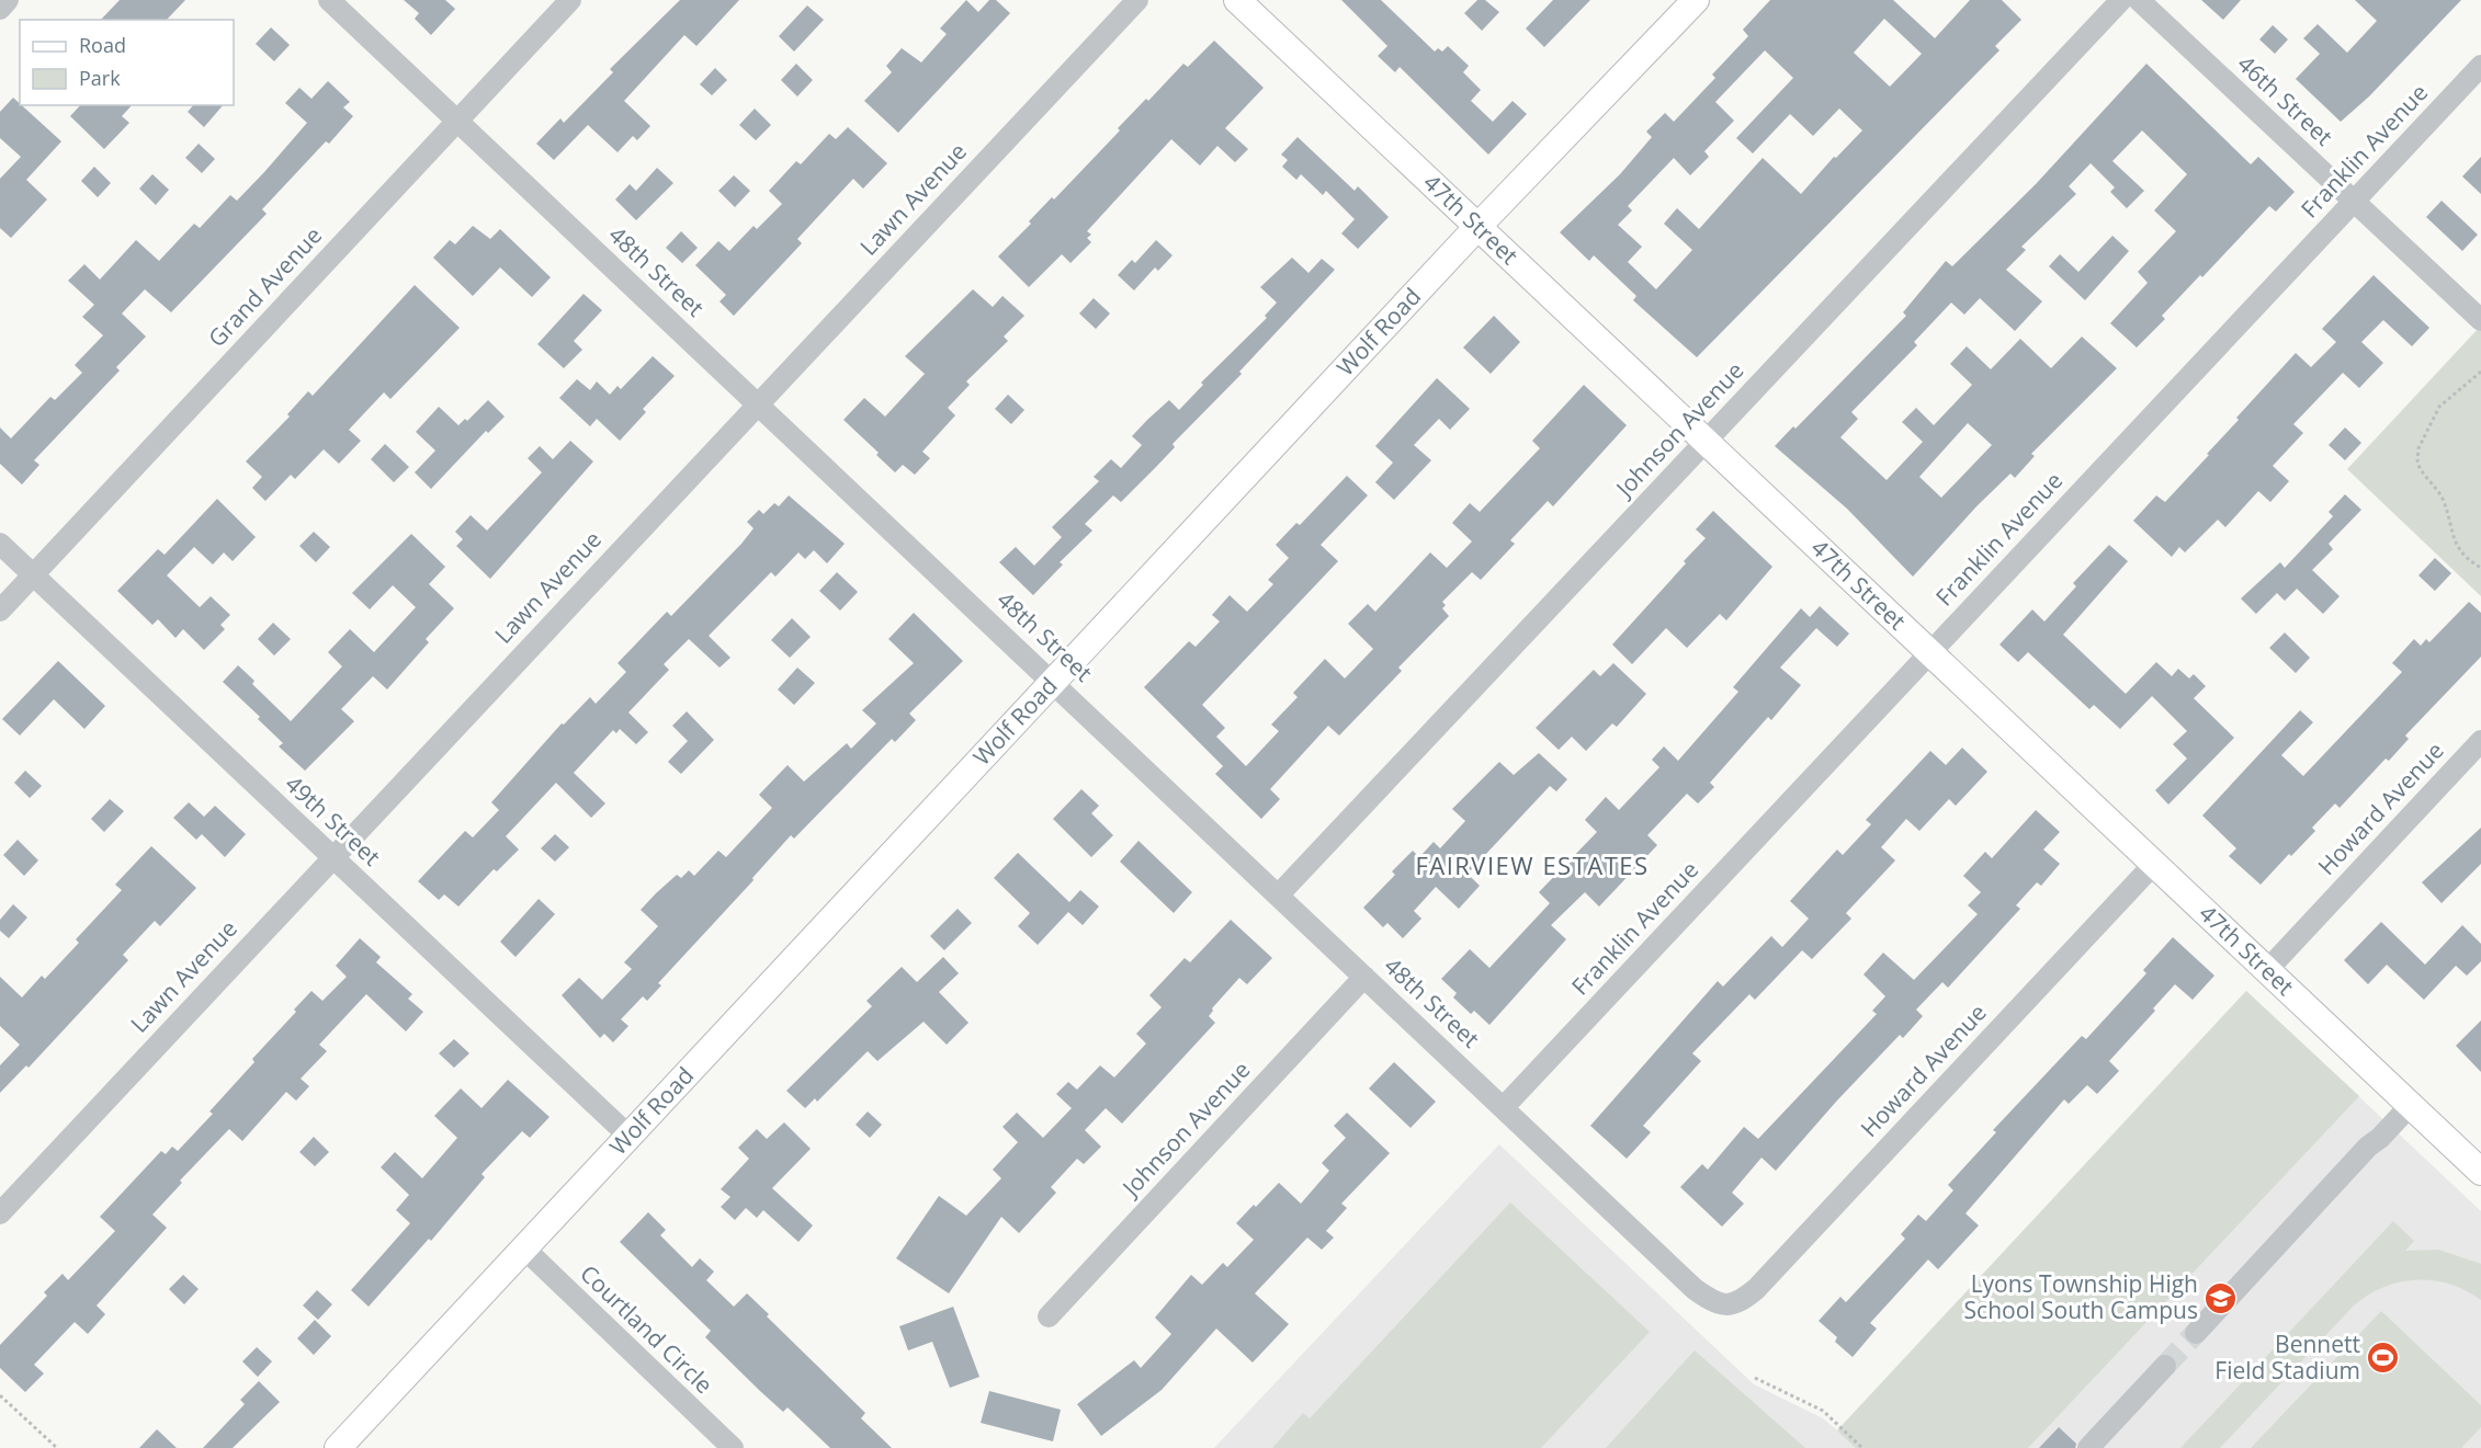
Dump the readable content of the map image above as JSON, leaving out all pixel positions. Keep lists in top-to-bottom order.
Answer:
{
  "streets": {
    "main road": ["47th Street", "Wolf Road"],
    "street": [
      "46th Street",
      "Franklin Avenue",
      "Lawn Avenue",
      "48th Street",
      "Grand Avenue",
      "Johnson Avenue",
      "Howard Avenue",
      "49th Street",
      "Courtland Circle"
    ]
  },
  "crossings": [
    ["46th Street", "Franklin Avenue"],
    ["Franklin Avenue", "47th Street"],
    ["Franklin Avenue", "48th Street"],
    ["Lawn Avenue", "48th Street"],
    ["Lawn Avenue", "49th Street"],
    ["47th Street", "Wolf Road"],
    ["47th Street", "Johnson Avenue"],
    ["47th Street", "Howard Avenue"],
    ["48th Street", "Grand Avenue"],
    ["48th Street", "Wolf Road"],
    ["48th Street", "Johnson Avenue"],
    ["48th Street", "Howard Avenue"],
    ["Grand Avenue", "49th Street"],
    ["Wolf Road", "49th Street"],
    ["Wolf Road", "Courtland Circle"]
  ],
  "districts": ["FAIRVIEW ESTATES"],
  "places": {
    "school or university": ["Lyons Township High School South Campus"],
    "sports": ["Bennett Field Stadium"]
  },
  "legend": ["Road", "Park"]
}
